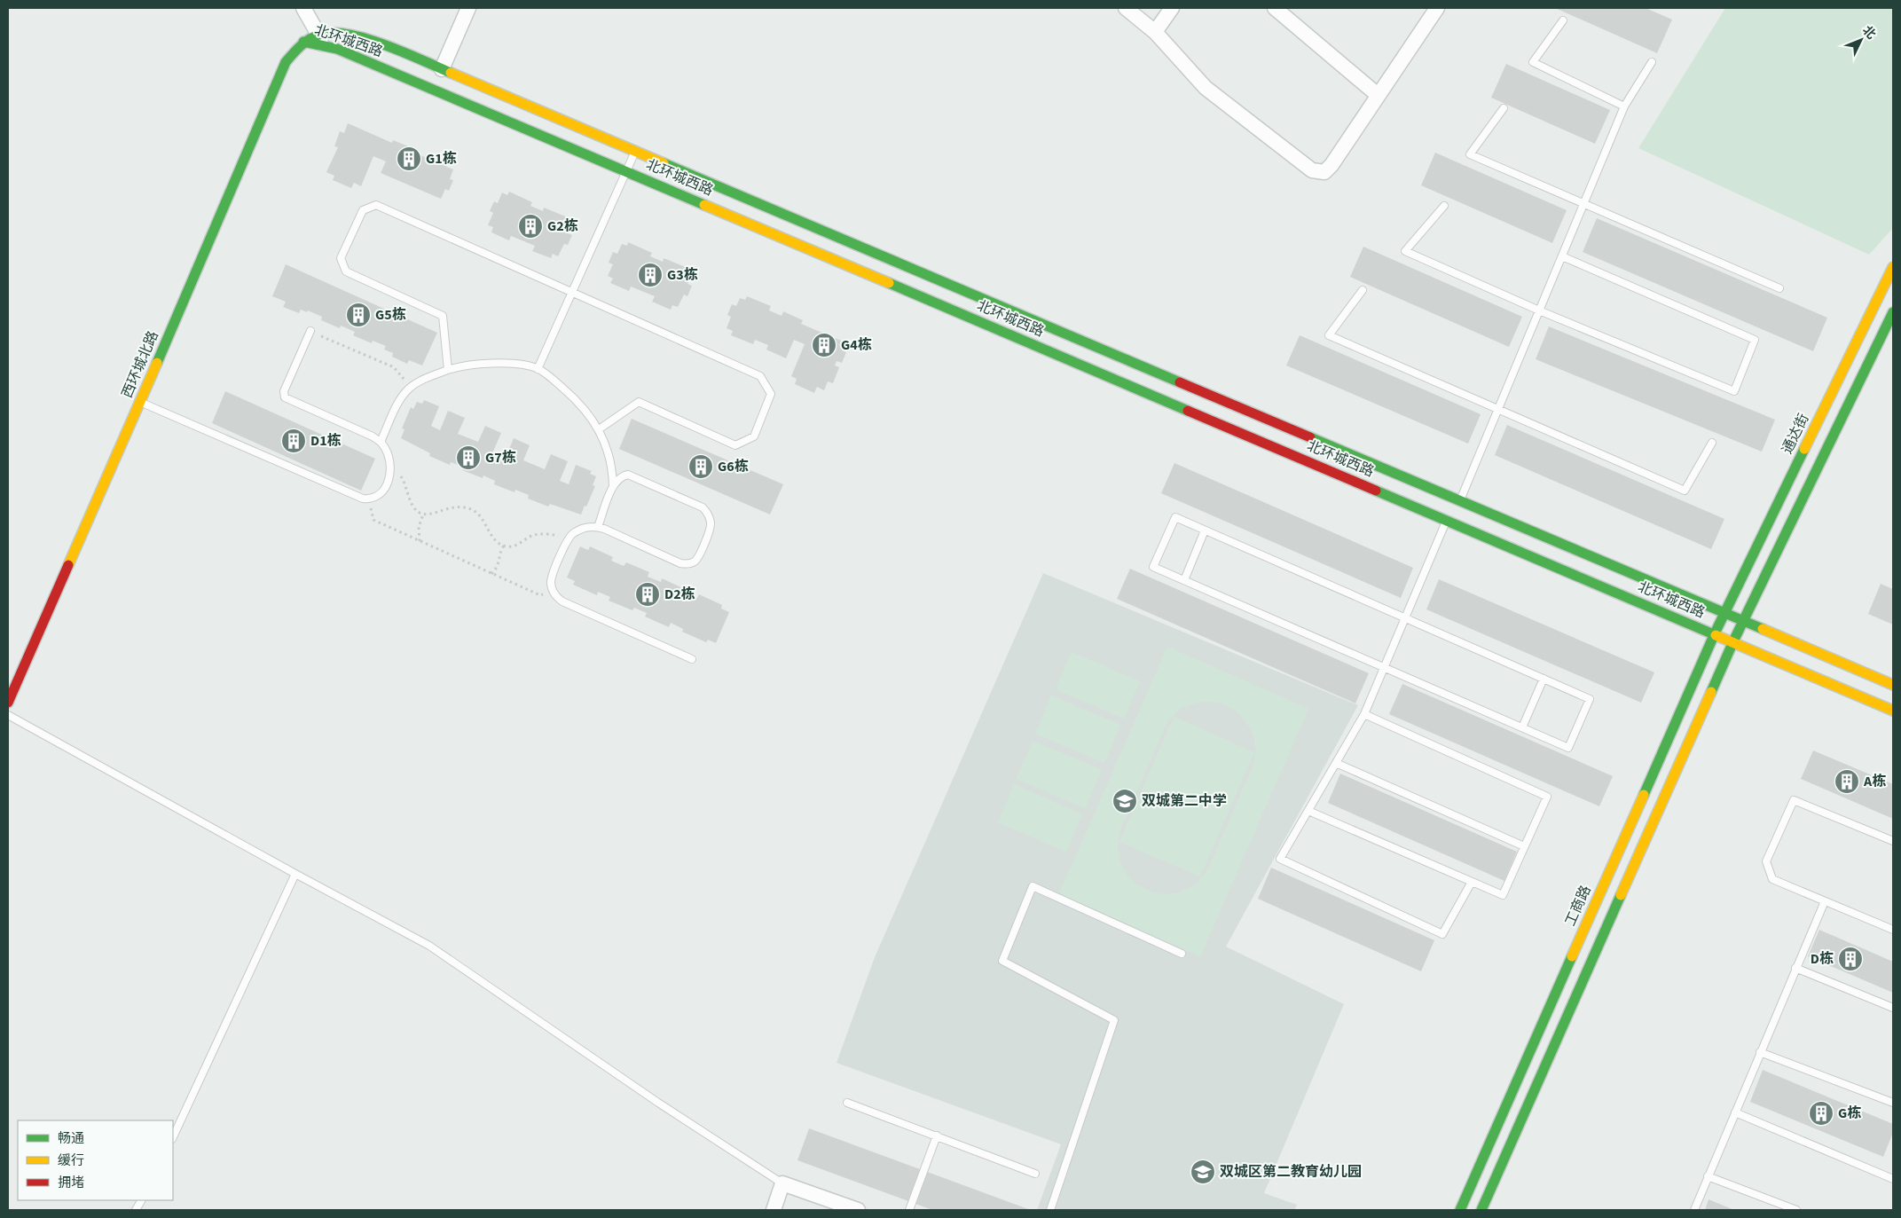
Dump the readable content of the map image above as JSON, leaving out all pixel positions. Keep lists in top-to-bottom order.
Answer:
{
  "streets": {
    "main road": [
      "北环城西路",
      "西环城北路",
      "通达街",
      "工商路"
    ]
  },
  "crossings": [
    ["北环城西路", "西环城北路"],
    ["北环城西路", "通达街"],
    ["北环城西路", "工商路"],
    ["通达街", "工商路"]
  ],
  "places": {
    "building": [
      "G1栋",
      "G2栋",
      "G3栋",
      "G5栋",
      "G4栋",
      "D1栋",
      "G7栋",
      "G6栋",
      "D2栋",
      "A栋",
      "D栋",
      "G栋"
    ],
    "school or university": ["双城第二中学", "双城区第二教育幼儿园"]
  },
  "legend": ["畅通", "缓行", "拥堵"],
  "north": "top right"
}
